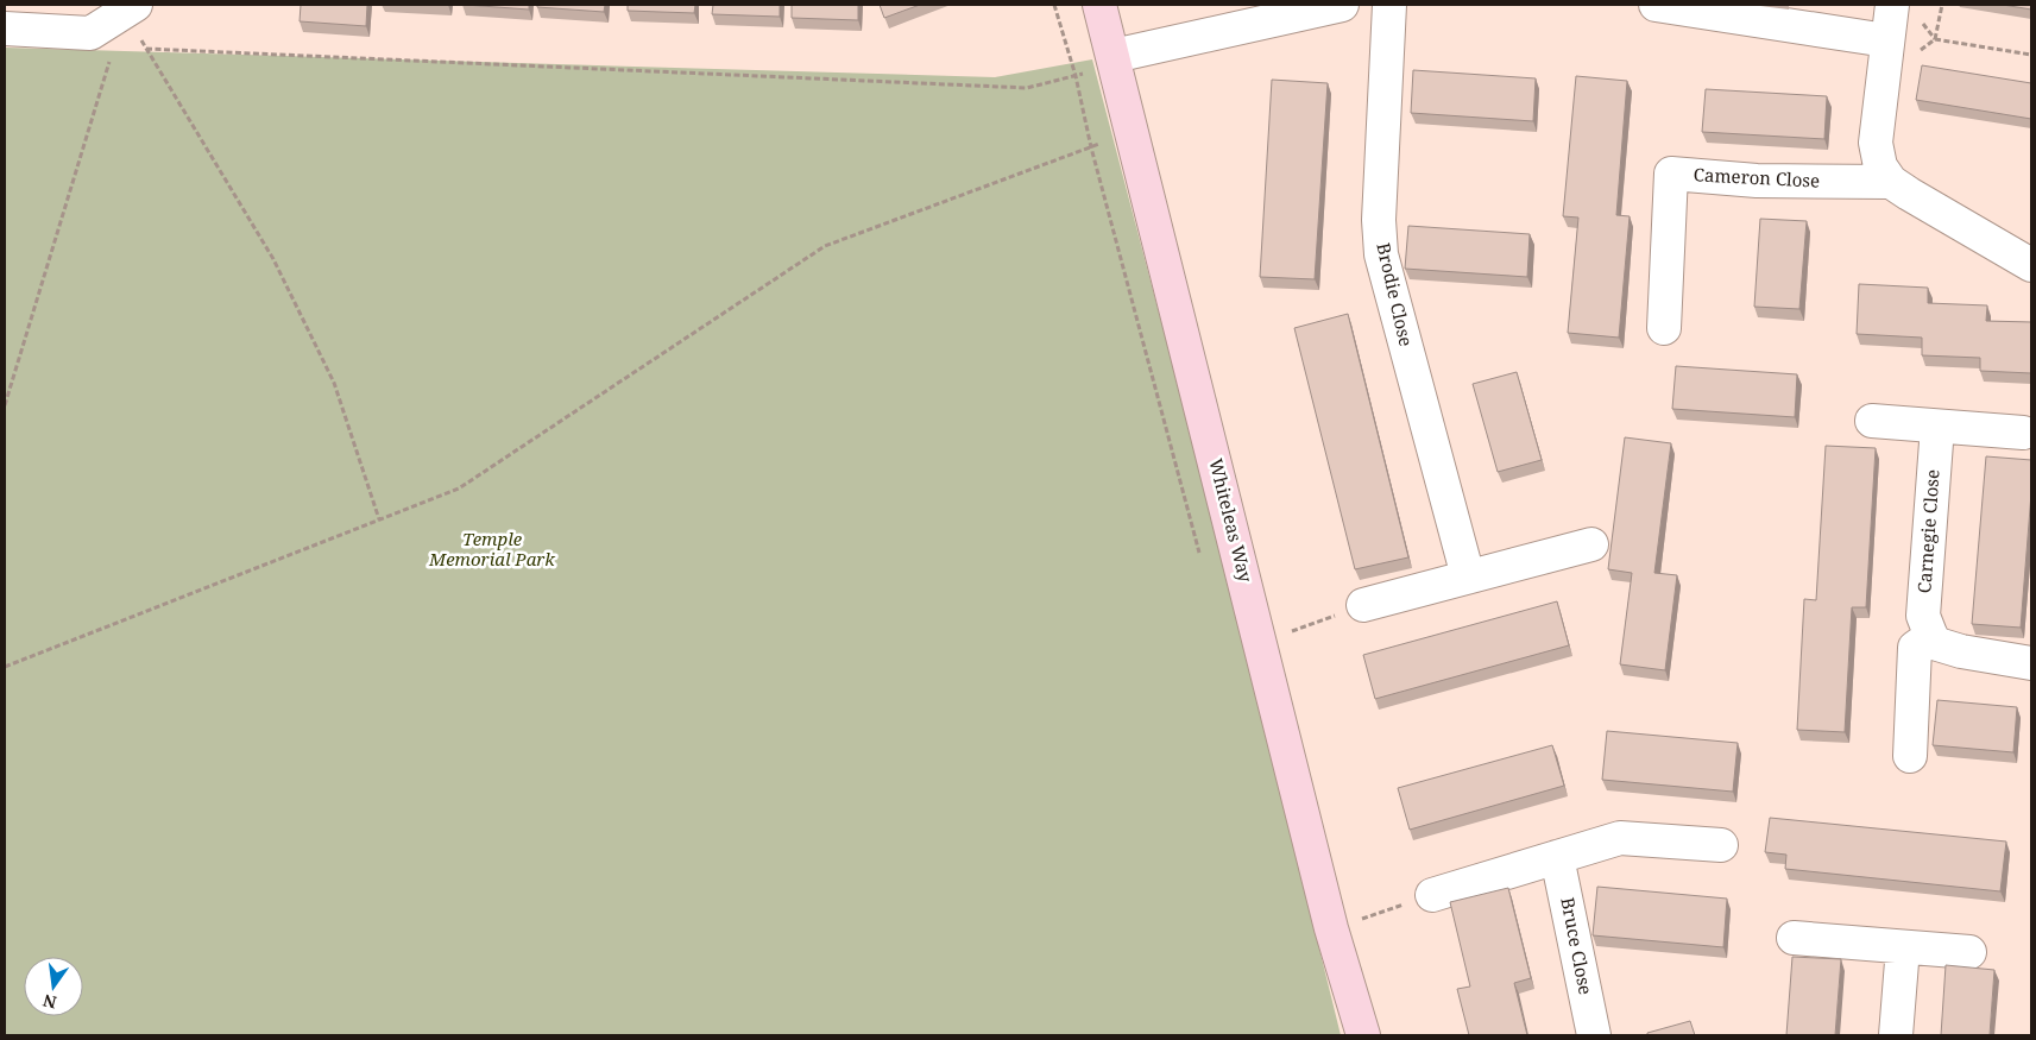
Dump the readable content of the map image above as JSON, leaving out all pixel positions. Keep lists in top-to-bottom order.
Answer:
{
  "streets": {
    "main road": ["Whiteleas Way"],
    "street": [
      "Cameron Close",
      "Brodie Close",
      "Carnegie Close",
      "Bruce Close"
    ]
  },
  "parks": ["Temple Memorial Park"],
  "north": "bottom"
}
